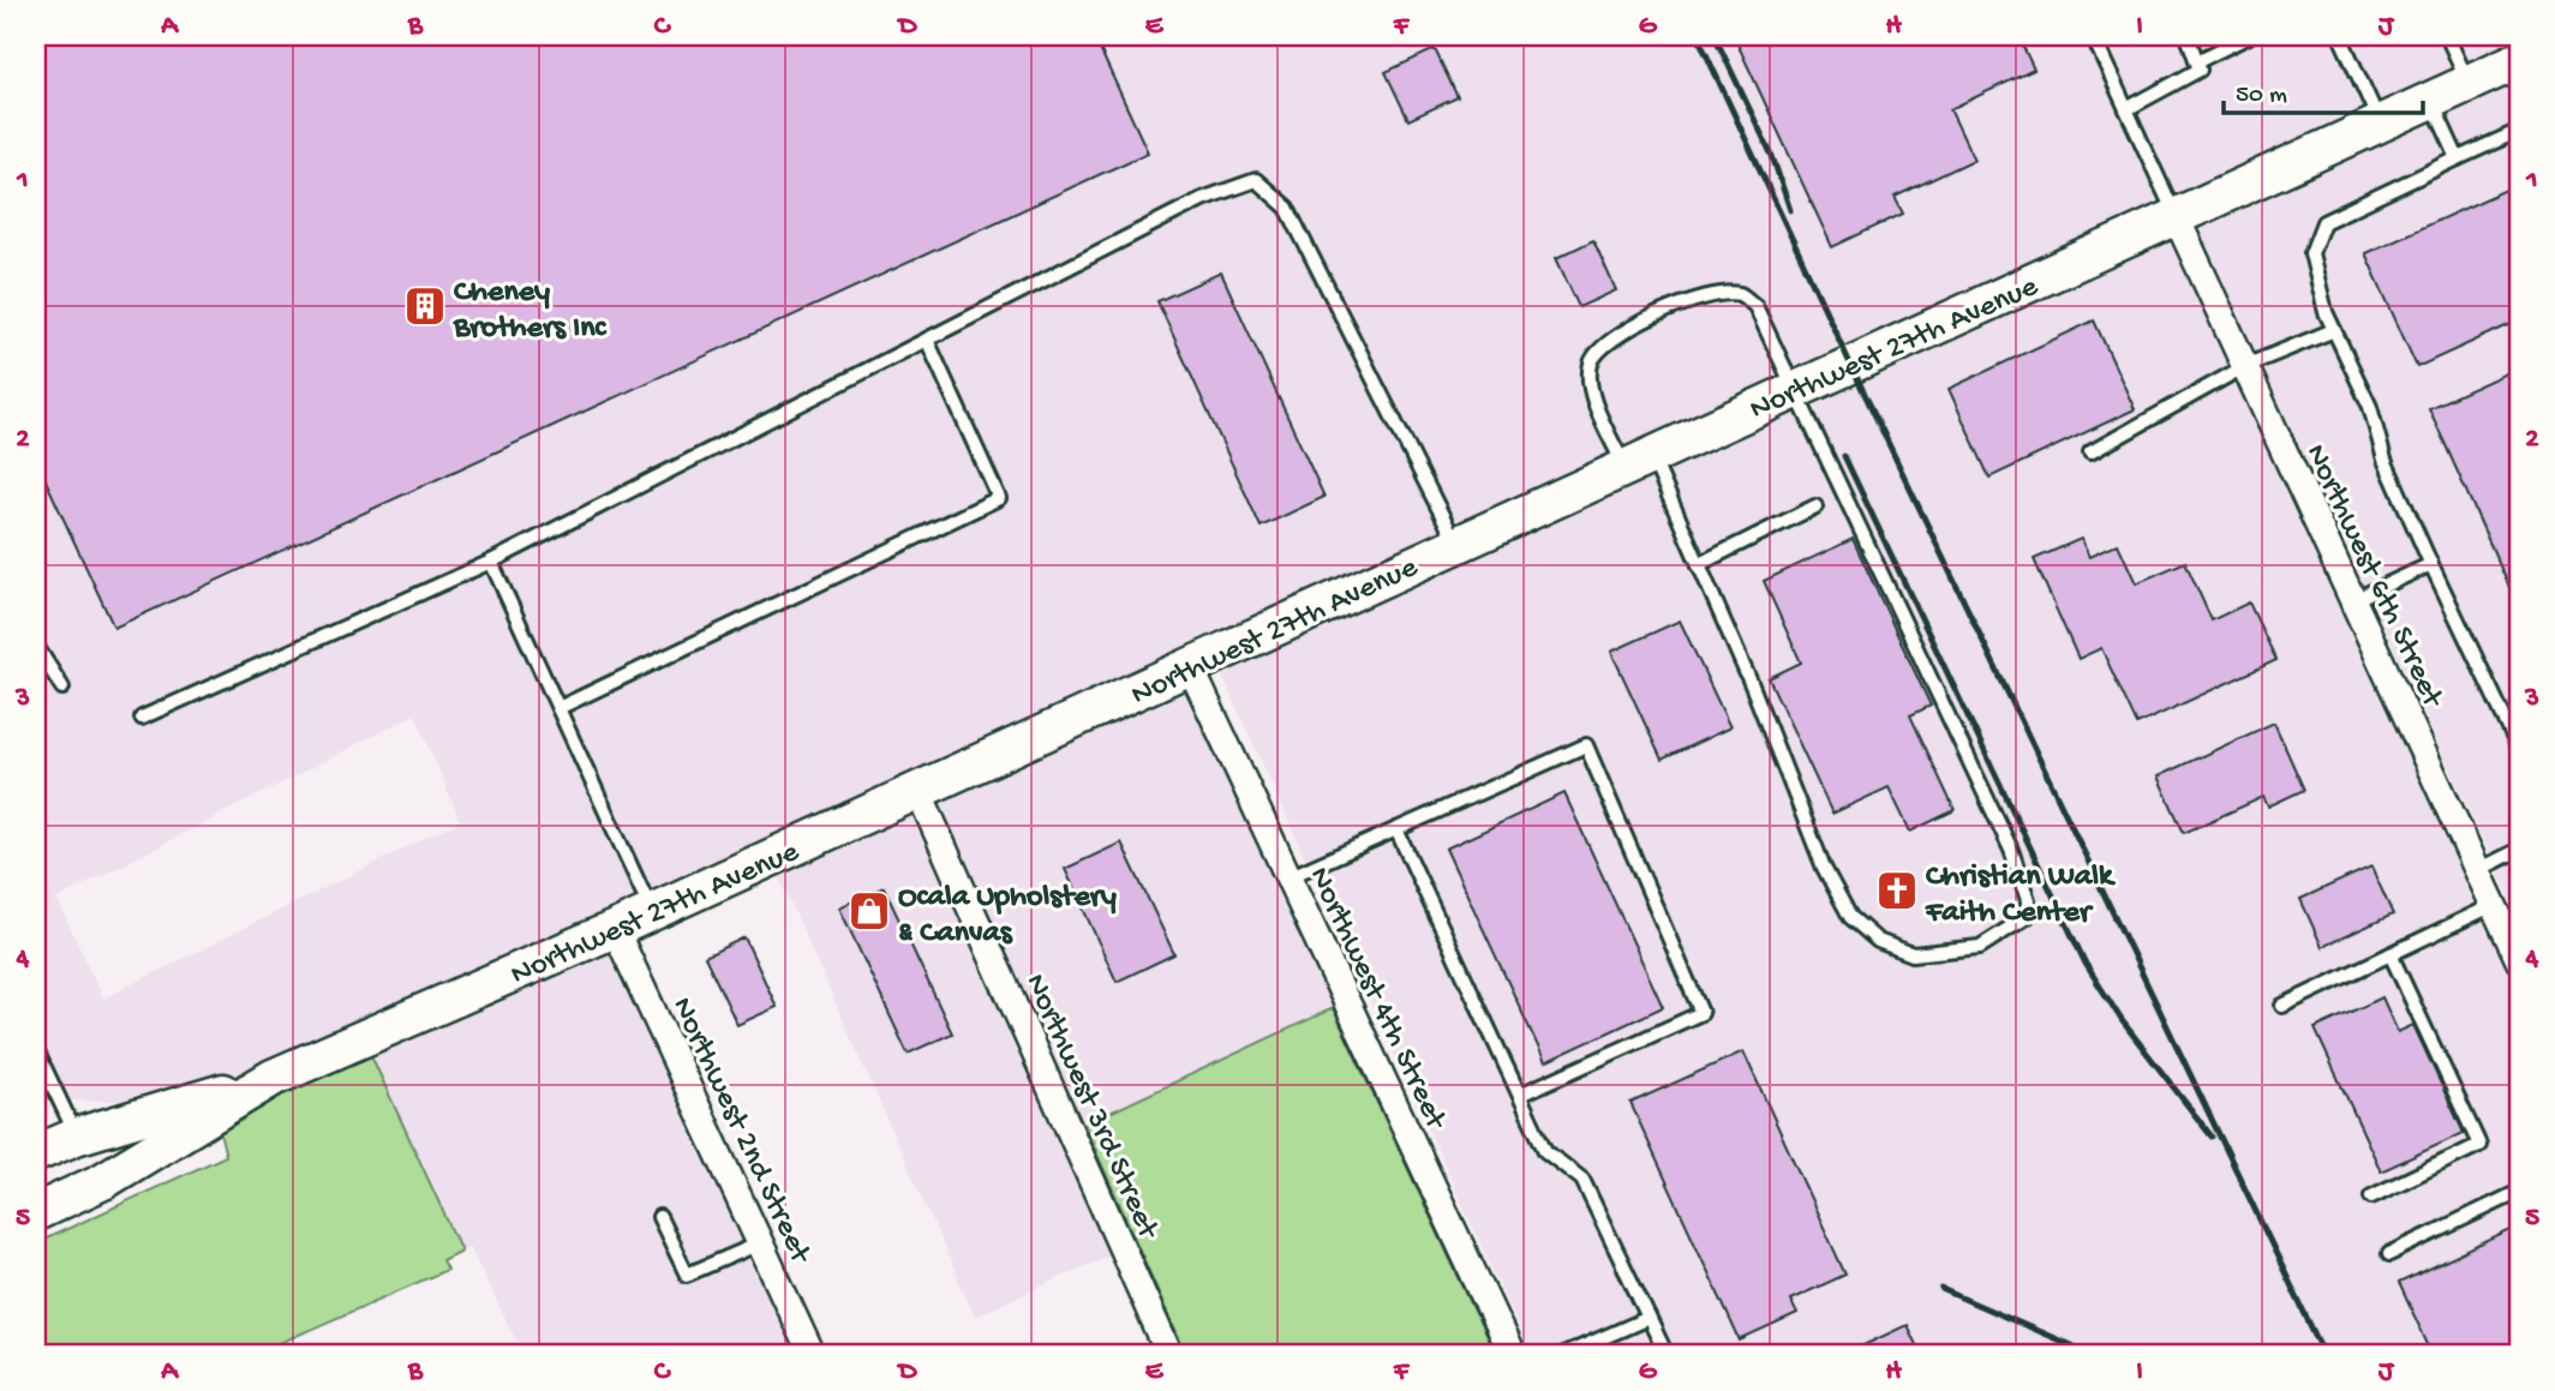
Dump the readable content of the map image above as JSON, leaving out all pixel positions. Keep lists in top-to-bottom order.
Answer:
{
  "streets": {
    "main road": ["Northwest 27th Avenue"],
    "street": [
      "Northwest 6th Street",
      "Northwest 4th Street",
      "Northwest 3rd Street",
      "Northwest 2nd Street"
    ]
  },
  "crossings": [
    ["Northwest 27th Avenue", "Northwest 6th Street"],
    ["Northwest 27th Avenue", "Northwest 4th Street"],
    ["Northwest 27th Avenue", "Northwest 3rd Street"],
    ["Northwest 27th Avenue", "Northwest 2nd Street"]
  ],
  "places": {
    "building": ["Cheney Brothers Inc"],
    "church": ["Christian Walk Faith Center"],
    "shop": ["Ocala Upholstery & Canvas"]
  },
  "scale_bar": "50 m",
  "grid": {
    "columns": [
      "A",
      "B",
      "C",
      "D",
      "E",
      "F",
      "G",
      "H",
      "I",
      "J"
    ],
    "rows": [
      "1",
      "2",
      "3",
      "4",
      "5"
    ]
  }
}
